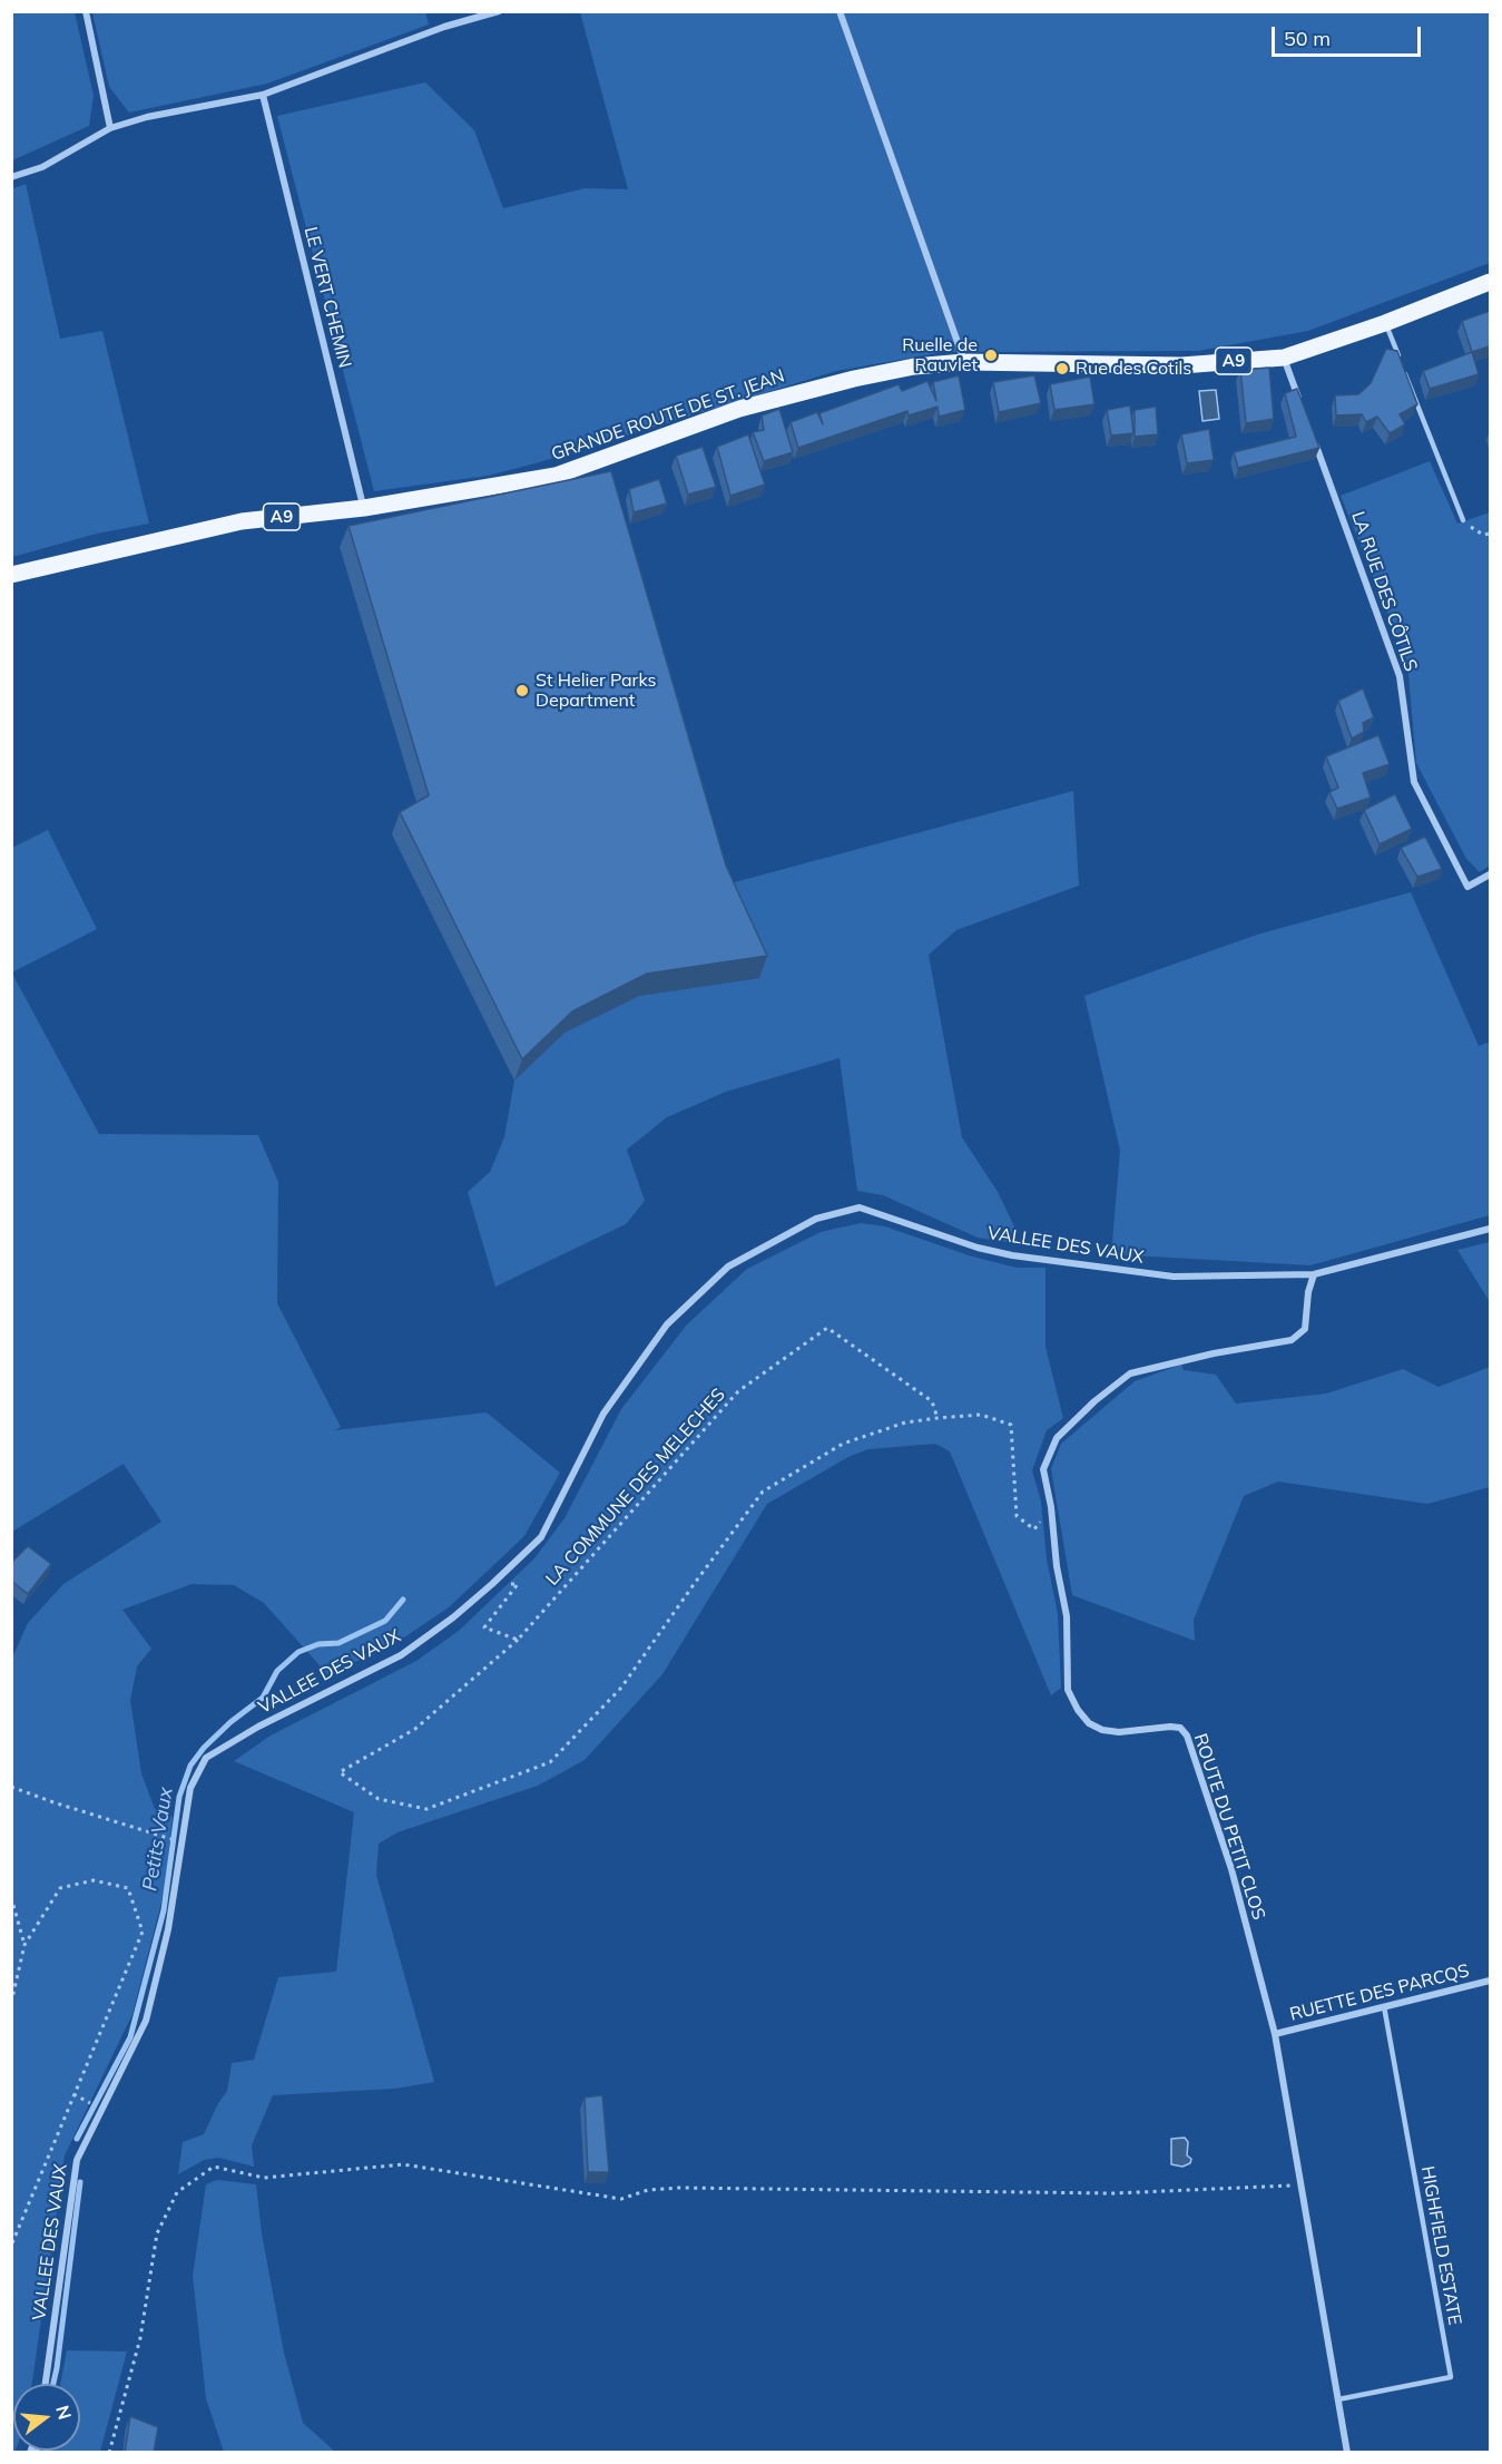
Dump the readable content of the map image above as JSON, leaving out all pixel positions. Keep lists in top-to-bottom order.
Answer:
{
  "streets": {
    "main road": ["A9", "GRANDE ROUTE DE ST. JEAN"],
    "street": [
      "LE VERT CHEMIN",
      "LA RUE DES CÔTILS",
      "VALLEE DES VAUX",
      "ROUTE DU PETIT CLOS",
      "RUETTE DES PARCQS"
    ],
    "lane": ["HIGHFIELD ESTATE"],
    "path": ["LA COMMUNE DES MELECHES"]
  },
  "crossings": [
    ["LE VERT CHEMIN", "GRANDE ROUTE DE ST. JEAN"],
    ["VALLEE DES VAUX", "LA COMMUNE DES MELECHES"],
    ["VALLEE DES VAUX", "ROUTE DU PETIT CLOS"],
    ["LA COMMUNE DES MELECHES", "ROUTE DU PETIT CLOS"],
    ["ROUTE DU PETIT CLOS", "RUETTE DES PARCQS"],
    ["ROUTE DU PETIT CLOS", "HIGHFIELD ESTATE"],
    ["RUETTE DES PARCQS", "HIGHFIELD ESTATE"]
  ],
  "water": ["Petits Vaux"],
  "places": ["Ruelle de Rauvlet", "Rue des Cotils", "St Helier Parks Department"],
  "scale_bar": "50 m",
  "north": "right"
}
